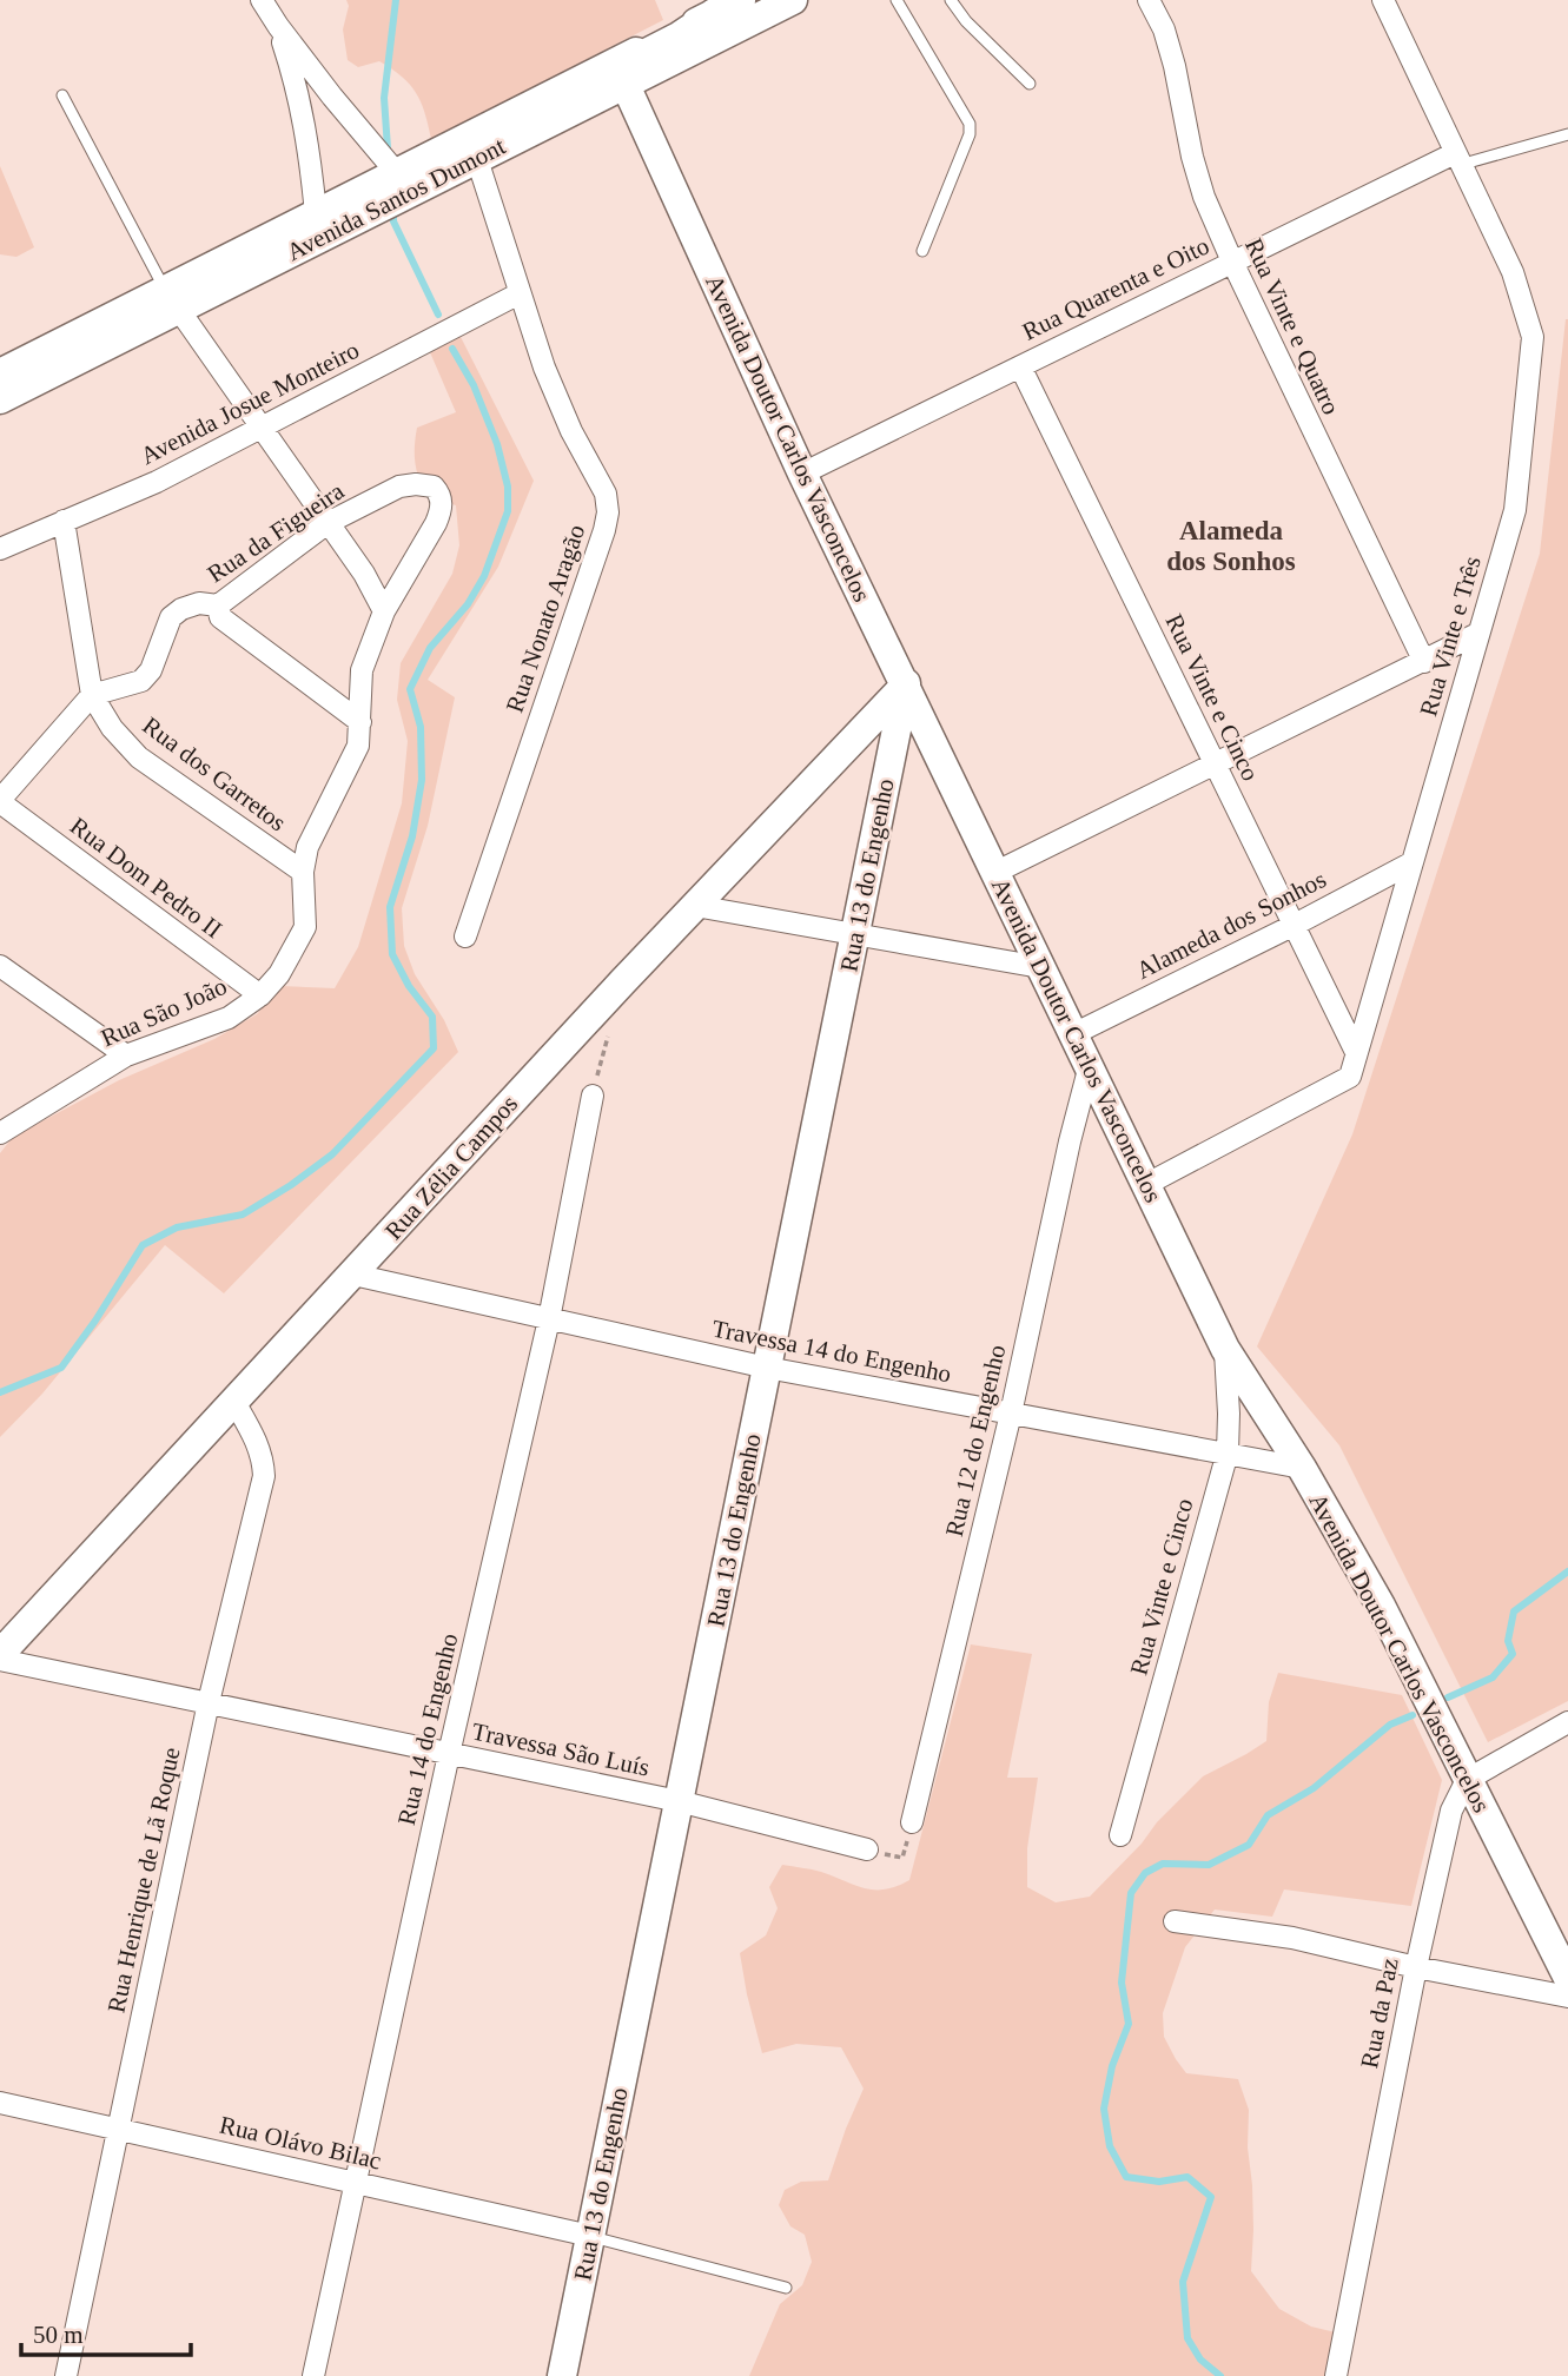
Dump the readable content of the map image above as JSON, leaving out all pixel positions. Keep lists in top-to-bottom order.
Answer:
{
  "streets": {
    "main road": [
      "Avenida Santos Dumont",
      "Avenida Doutor Carlos Vasconcelos",
      "Rua 13 do Engenho",
      "Rua Zélia Campos"
    ],
    "street": [
      "Rua Quarenta e Oito",
      "Rua Vinte e Quatro",
      "Avenida Josue Monteiro",
      "Rua da Figueira",
      "Rua Nonato Aragão",
      "Rua Vinte e Três",
      "Rua Vinte e Cinco",
      "Rua dos Garretos",
      "Rua Dom Pedro II",
      "Alameda dos Sonhos",
      "Rua São João",
      "Travessa 14 do Engenho",
      "Rua 12 do Engenho",
      "Rua 14 do Engenho",
      "Travessa São Luís",
      "Rua Henrique de Lã Roque",
      "Rua da Paz",
      "Rua Olávo Bilac"
    ]
  },
  "crossings": [
    ["Avenida Santos Dumont", "Avenida Doutor Carlos Vasconcelos"],
    ["Avenida Santos Dumont", "Rua Nonato Aragão"],
    ["Rua Quarenta e Oito", "Rua Vinte e Quatro"],
    ["Rua Quarenta e Oito", "Avenida Doutor Carlos Vasconcelos"],
    ["Rua Quarenta e Oito", "Rua Vinte e Três"],
    ["Rua Quarenta e Oito", "Rua Vinte e Cinco"],
    ["Avenida Josue Monteiro", "Rua Nonato Aragão"],
    ["Avenida Josue Monteiro", "Rua dos Garretos"],
    ["Avenida Doutor Carlos Vasconcelos", "Rua Vinte e Três"],
    ["Avenida Doutor Carlos Vasconcelos", "Rua Vinte e Cinco"],
    ["Avenida Doutor Carlos Vasconcelos", "Rua 13 do Engenho"],
    ["Avenida Doutor Carlos Vasconcelos", "Alameda dos Sonhos"],
    ["Avenida Doutor Carlos Vasconcelos", "Rua Zélia Campos"],
    ["Avenida Doutor Carlos Vasconcelos", "Travessa 14 do Engenho"],
    ["Avenida Doutor Carlos Vasconcelos", "Rua 12 do Engenho"],
    ["Avenida Doutor Carlos Vasconcelos", "Rua da Paz"],
    ["Rua da Figueira", "Rua dos Garretos"],
    ["Rua da Figueira", "Rua São João"],
    ["Rua Vinte e Três", "Rua Vinte e Cinco"],
    ["Rua Vinte e Três", "Alameda dos Sonhos"],
    ["Rua Vinte e Cinco", "Alameda dos Sonhos"],
    ["Rua Vinte e Cinco", "Travessa 14 do Engenho"],
    ["Rua dos Garretos", "Rua São João"],
    ["Rua 13 do Engenho", "Rua Zélia Campos"],
    ["Rua 13 do Engenho", "Travessa 14 do Engenho"],
    ["Rua 13 do Engenho", "Travessa São Luís"],
    ["Rua 13 do Engenho", "Rua Olávo Bilac"],
    ["Rua Dom Pedro II", "Rua São João"],
    ["Rua Zélia Campos", "Travessa 14 do Engenho"],
    ["Rua Zélia Campos", "Rua Henrique de Lã Roque"],
    ["Travessa 14 do Engenho", "Rua 12 do Engenho"],
    ["Travessa 14 do Engenho", "Rua 14 do Engenho"],
    ["Rua 14 do Engenho", "Travessa São Luís"],
    ["Rua 14 do Engenho", "Rua Olávo Bilac"],
    ["Travessa São Luís", "Rua Henrique de Lã Roque"],
    ["Rua Henrique de Lã Roque", "Rua Olávo Bilac"]
  ],
  "districts": ["Alameda dos Sonhos"],
  "scale_bar": "50 m"
}
